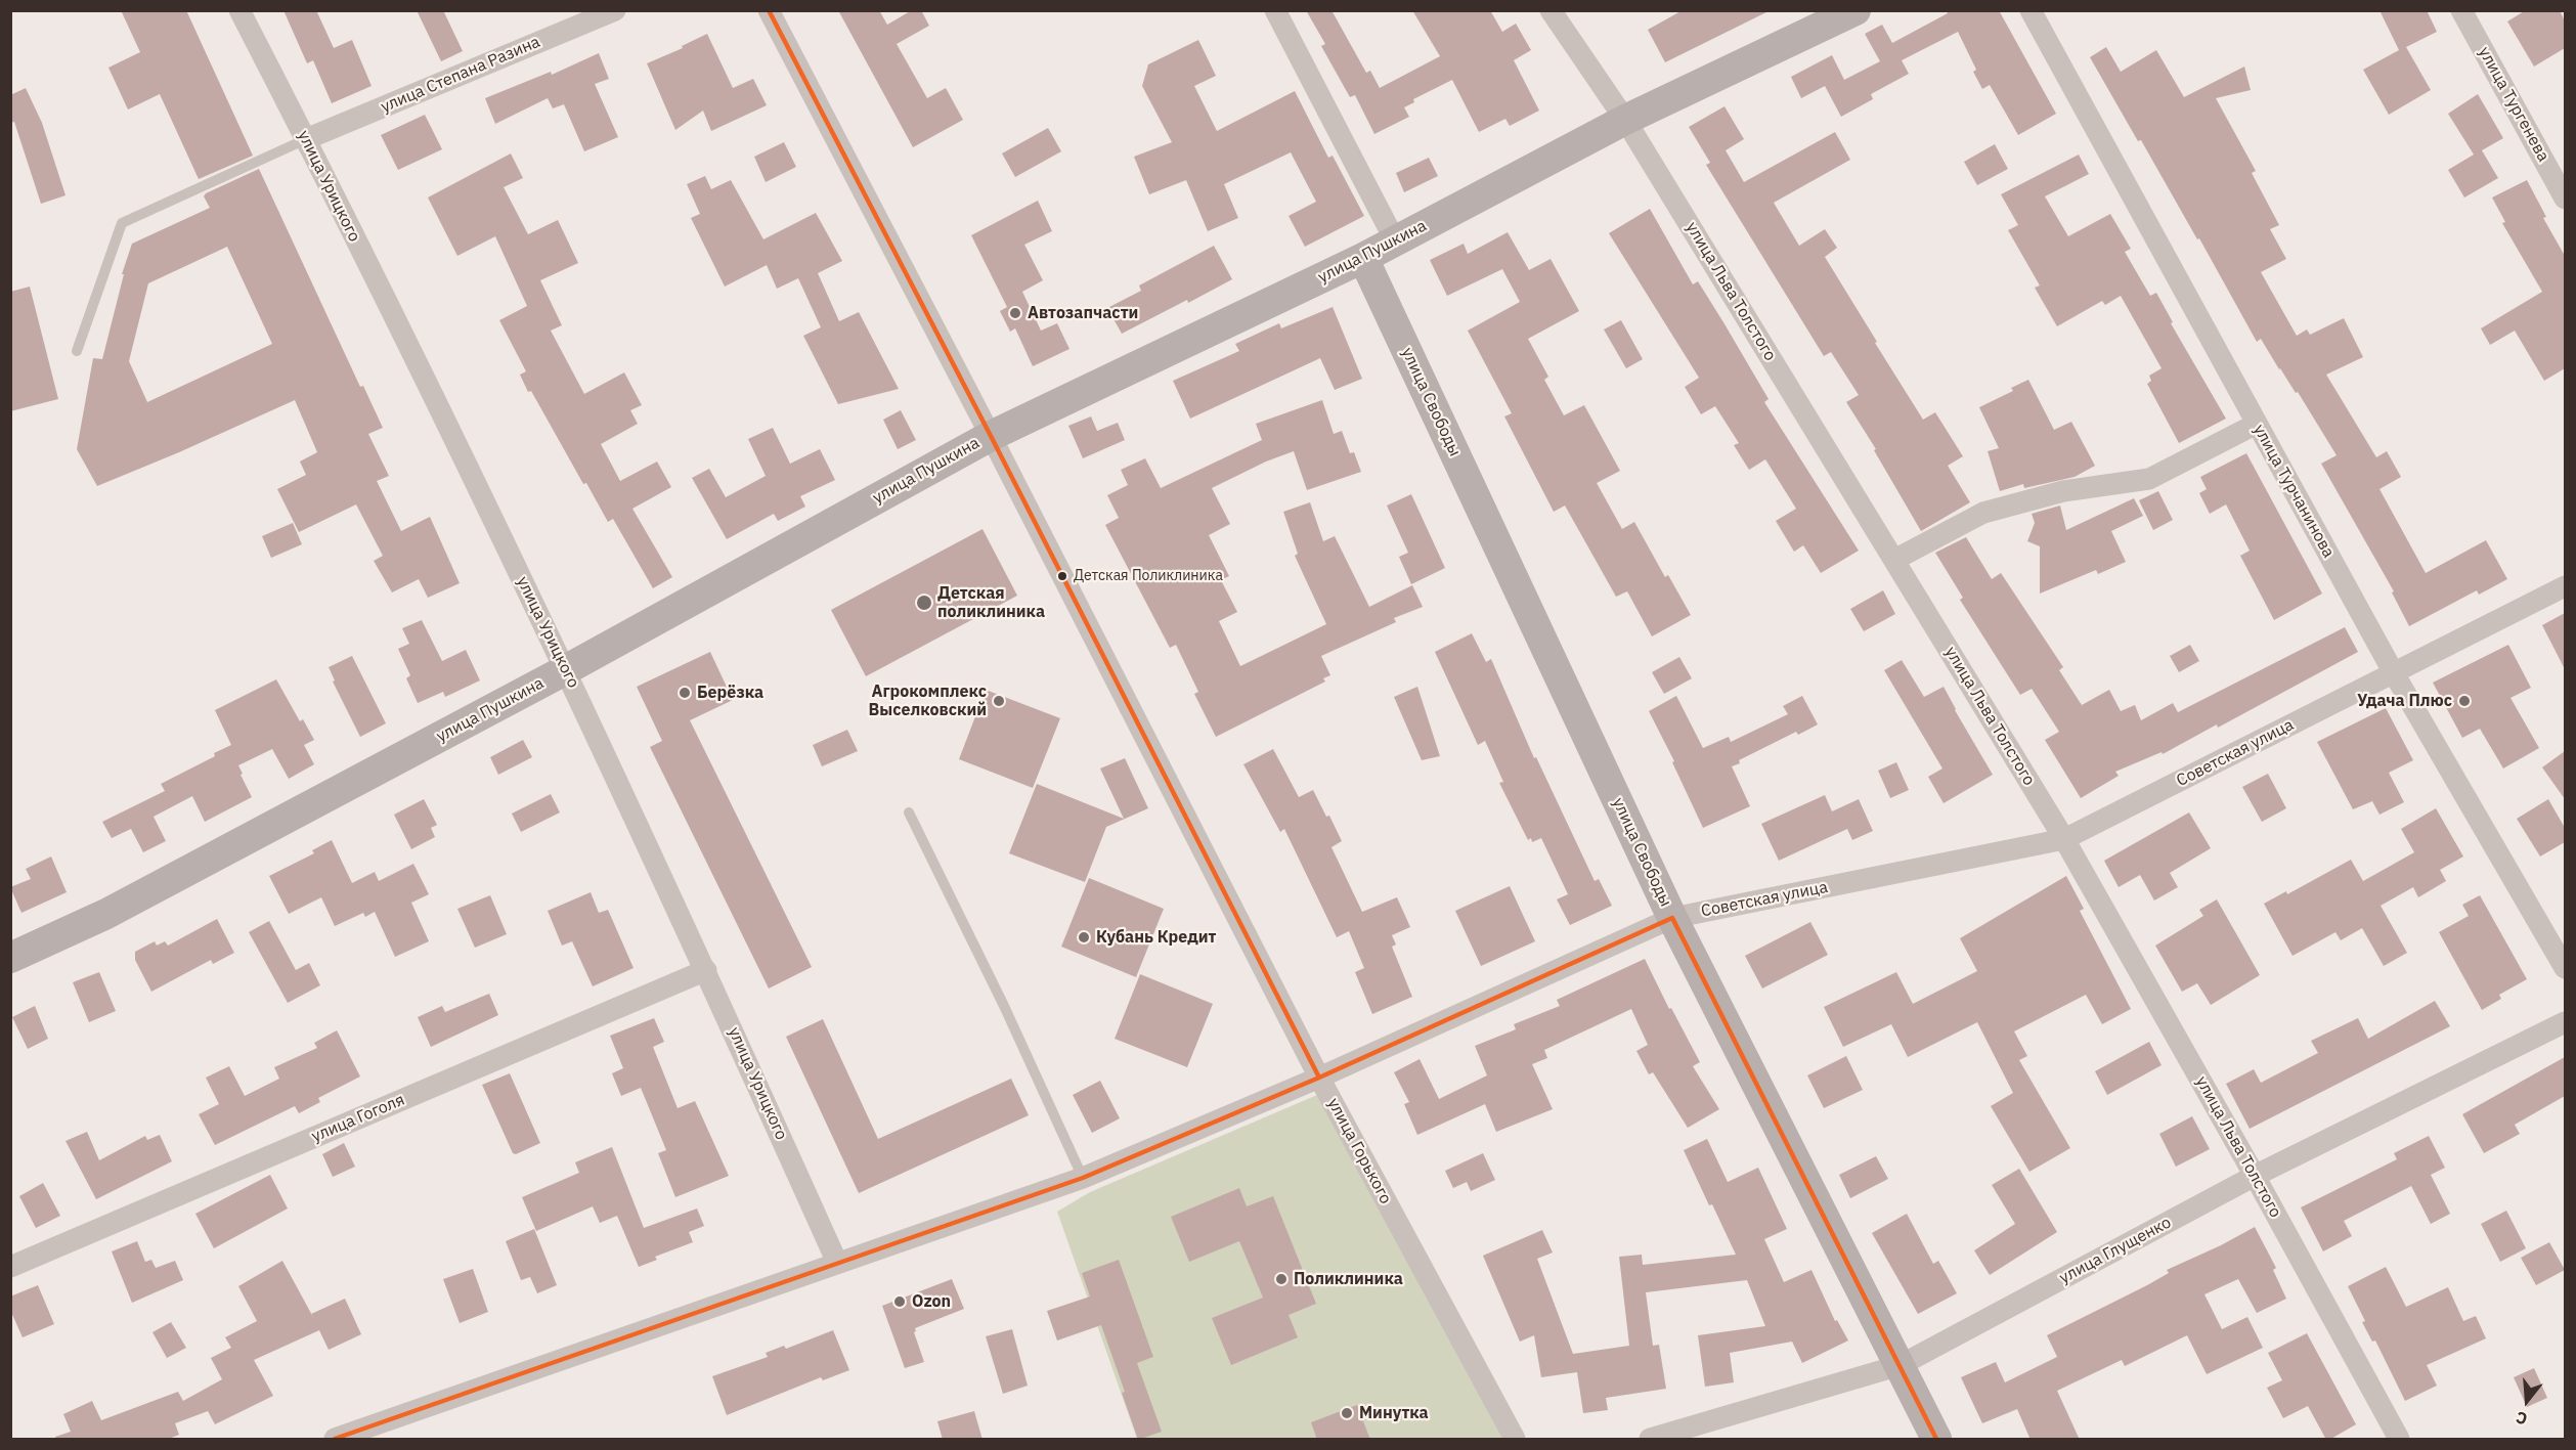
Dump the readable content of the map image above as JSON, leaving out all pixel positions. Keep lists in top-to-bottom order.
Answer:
{
  "streets": {
    "main road": ["улица Пушкина", "улица Свободы"],
    "street": [
      "улица Степана Разина",
      "улица Тургенева",
      "улица Урицкого",
      "улица Льва Толстого",
      "улица Турчанинова",
      "Советская улица",
      "улица Гоголя",
      "улица Горького",
      "улица Глущенко"
    ]
  },
  "crossings": [
    ["улица Степана Разина", "улица Урицкого"],
    ["улица Урицкого", "улица Пушкина"],
    ["улица Урицкого", "Советская улица"],
    ["улица Урицкого", "улица Гоголя"],
    ["улица Пушкина", "улица Льва Толстого"],
    ["улица Пушкина", "улица Свободы"],
    ["улица Пушкина", "улица Горького"],
    ["улица Льва Толстого", "Советская улица"],
    ["улица Льва Толстого", "улица Глущенко"],
    ["улица Свободы", "Советская улица"],
    ["улица Свободы", "улица Глущенко"],
    ["улица Турчанинова", "Советская улица"],
    ["Советская улица", "улица Горького"]
  ],
  "places": [
    "Автозапчасти",
    "Детская Поликлиника",
    "Детская поликлиника",
    "Берёзка",
    "Агрокомплекс Выселковский",
    "Удача Плюс",
    "Кубань Кредит",
    "Поликлиника",
    "Ozon",
    "Минутка"
  ],
  "north": "bottom"
}
